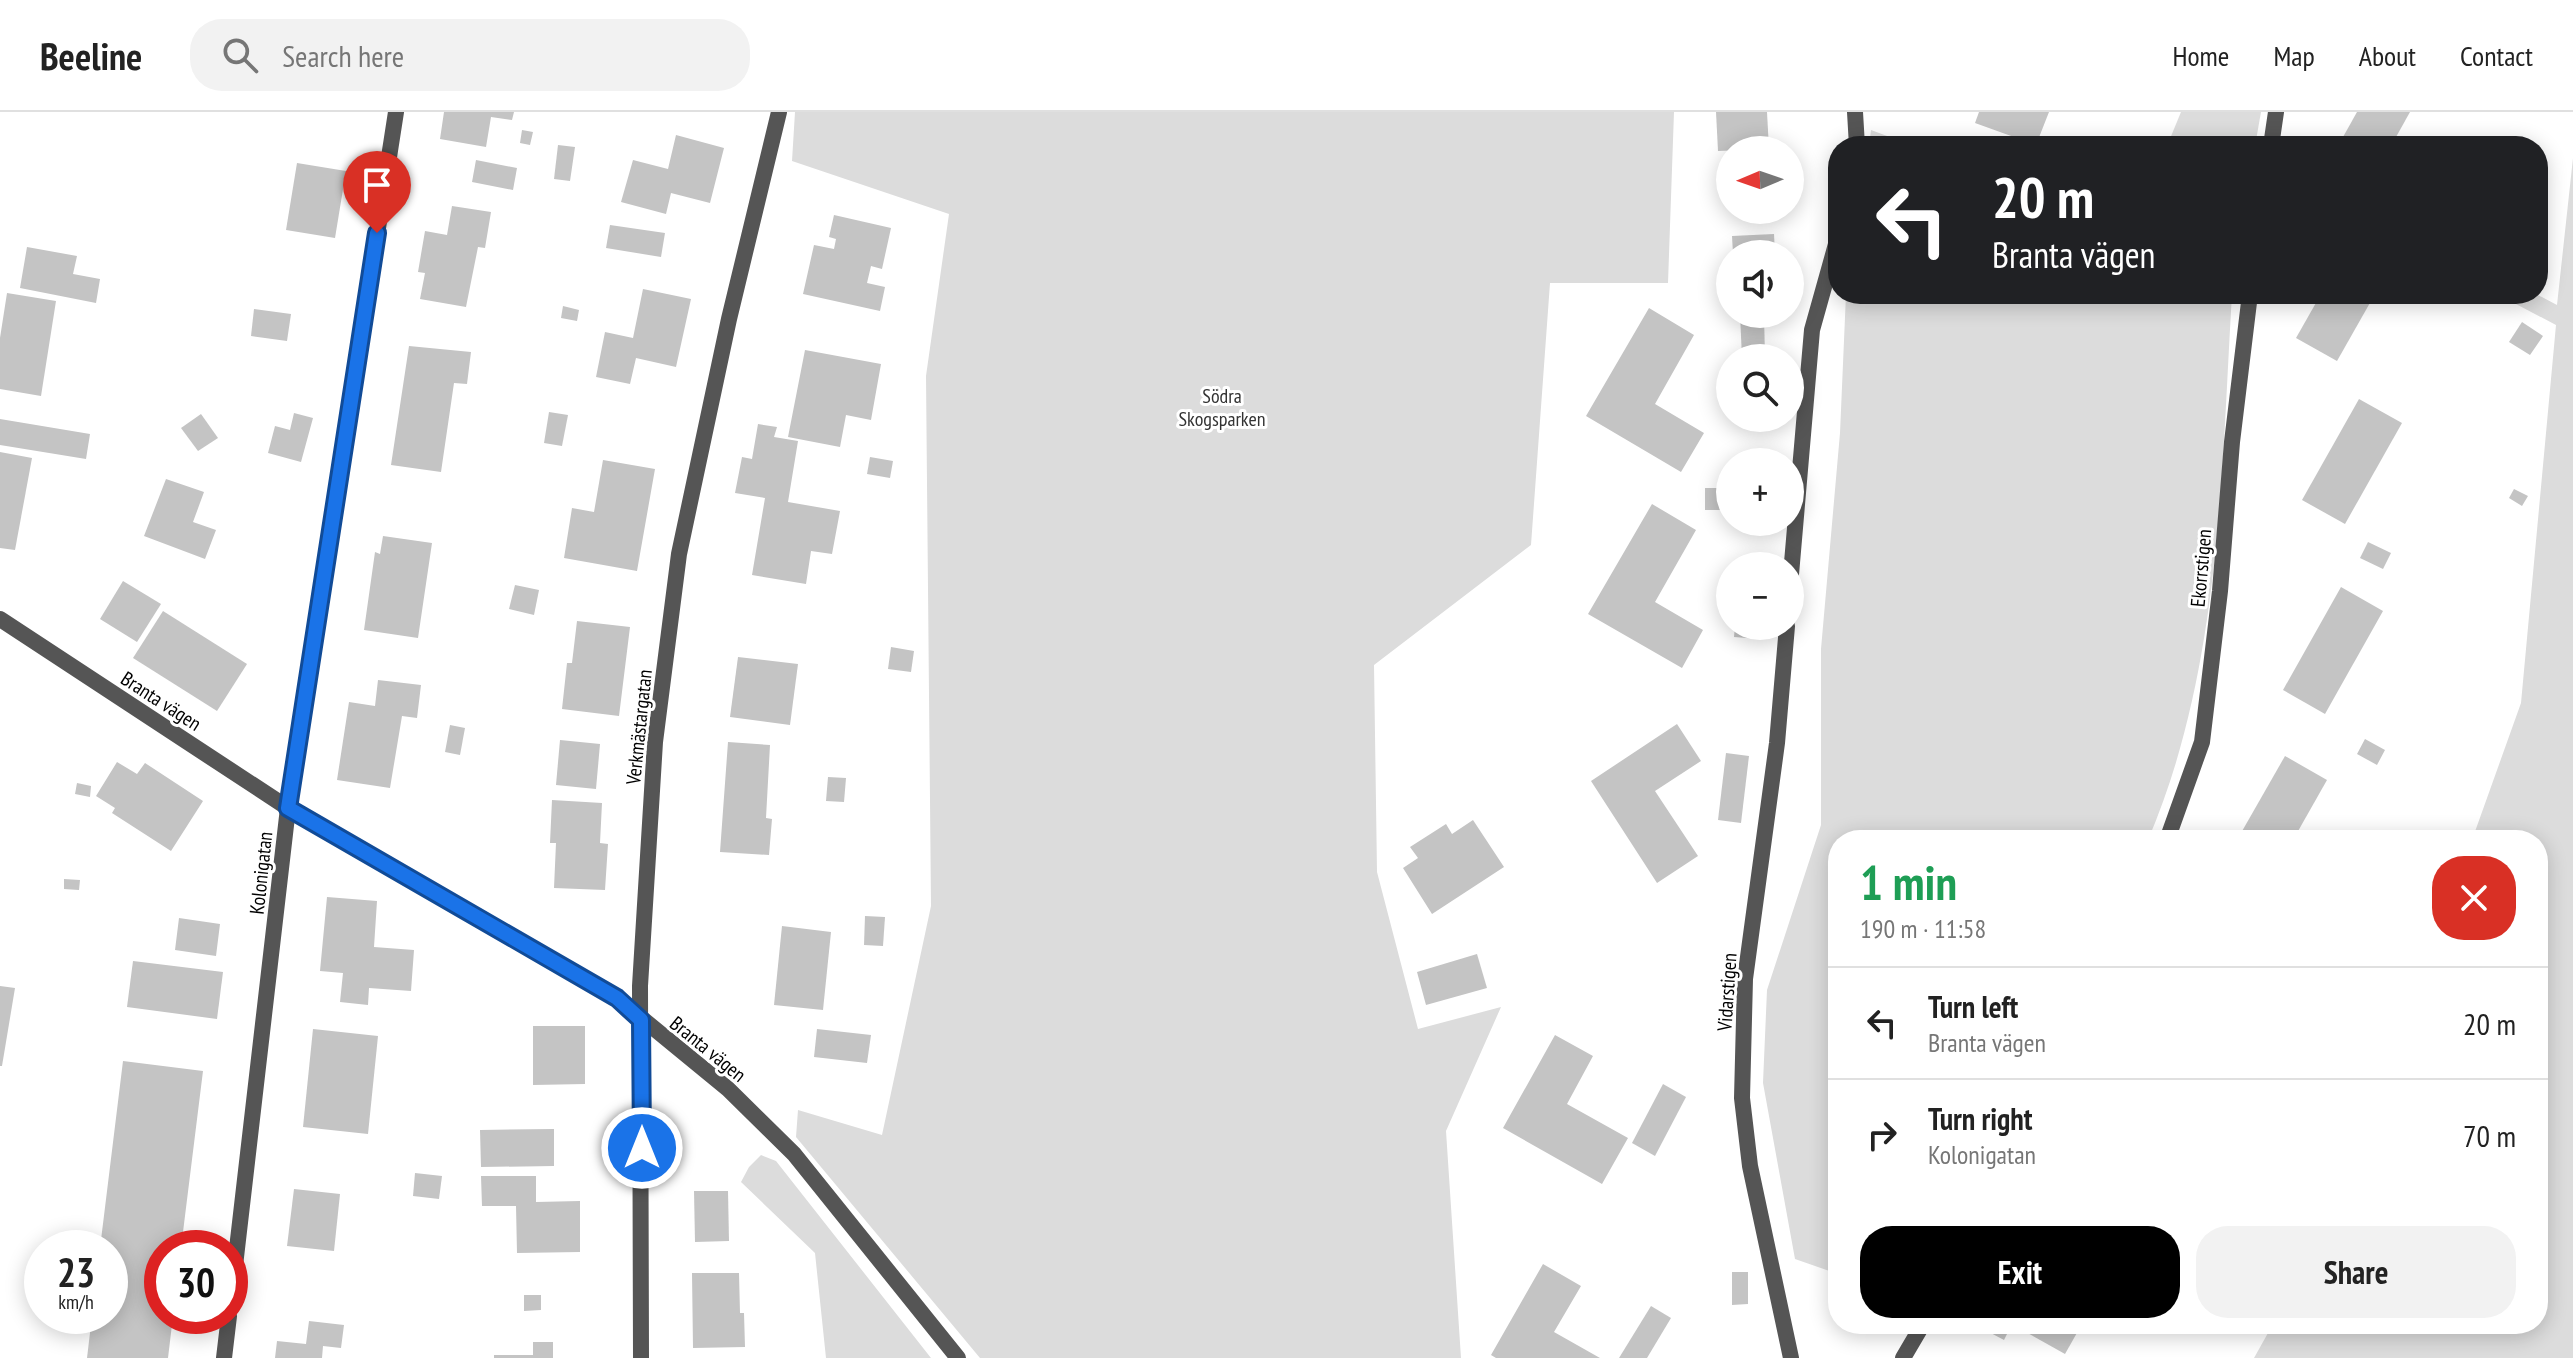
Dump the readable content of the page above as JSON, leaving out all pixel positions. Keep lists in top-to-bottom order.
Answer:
{
  "streets": {
    "street": [
      "Ekorrstigen",
      "Branta vägen",
      "Verkmästargatan",
      "Kolonigatan",
      "Vidarstigen"
    ]
  },
  "crossings": [
    ["Branta vägen", "Verkmästargatan"],
    ["Branta vägen", "Kolonigatan"]
  ],
  "parks": ["Södra Skogsparken"],
  "north": "left",
  "page": {
    "header": "Beeline",
    "search": "Search here",
    "nav": [
      "Home",
      "Map",
      "About",
      "Contact"
    ],
    "map_buttons": ["+", "−"],
    "turn": ["20 m", "Branta vägen"],
    "heading": ["1 min", "190 m · 11:58"],
    "list": [
      {
        "name": "Turn left",
        "note": "Branta vägen",
        "value": "20 m"
      },
      {
        "name": "Turn right",
        "note": "Kolonigatan",
        "value": "70 m"
      }
    ],
    "buttons": ["Exit", "Share"],
    "speed": "23 km/h",
    "limit": "30"
  }
}
